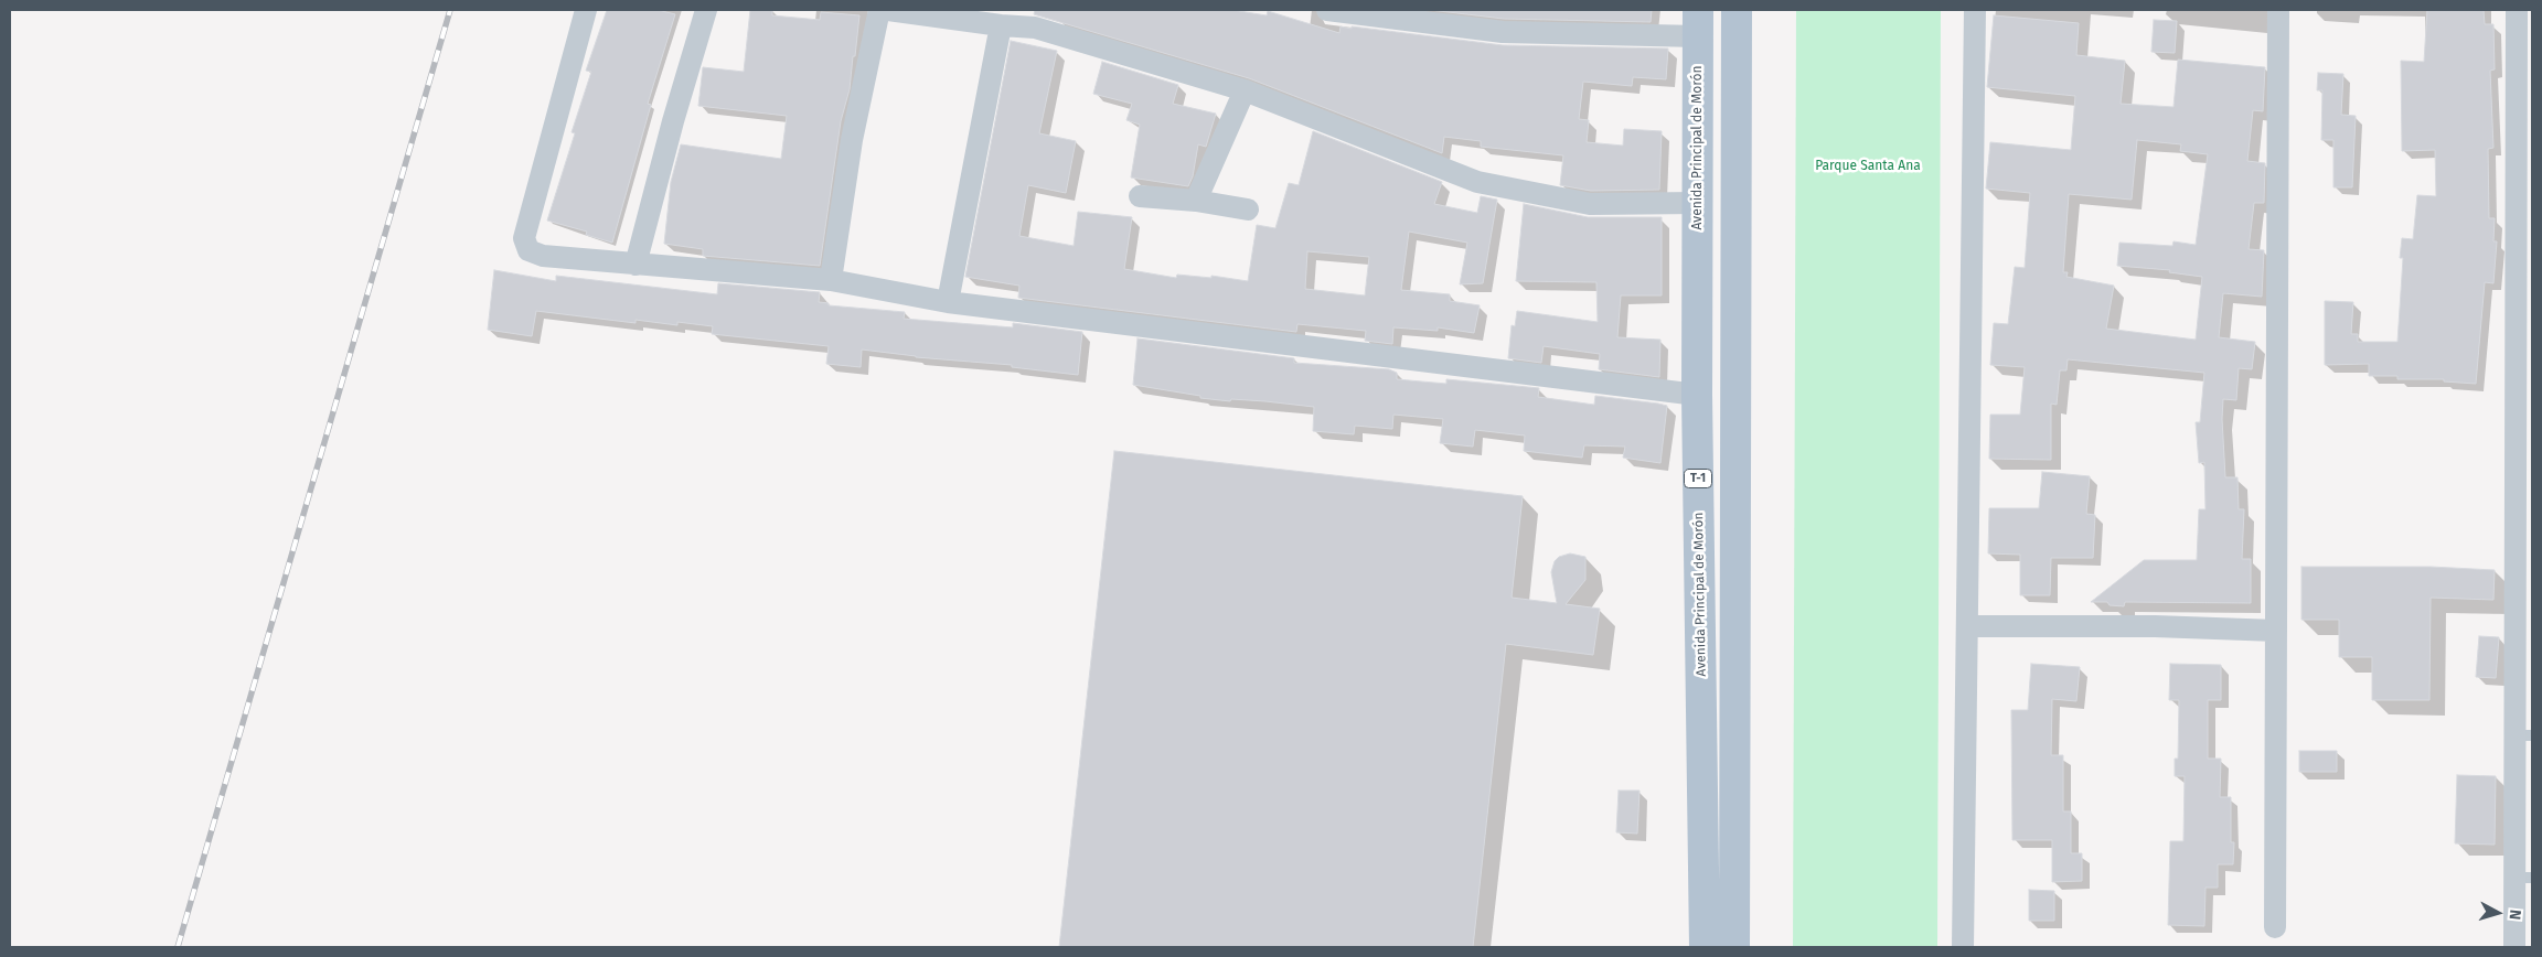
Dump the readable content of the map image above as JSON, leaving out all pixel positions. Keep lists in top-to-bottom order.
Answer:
{
  "streets": {
    "main road": ["Avenida Principal de Morón", "T-1"]
  },
  "parks": ["Parque Santa Ana"],
  "north": "right"
}
